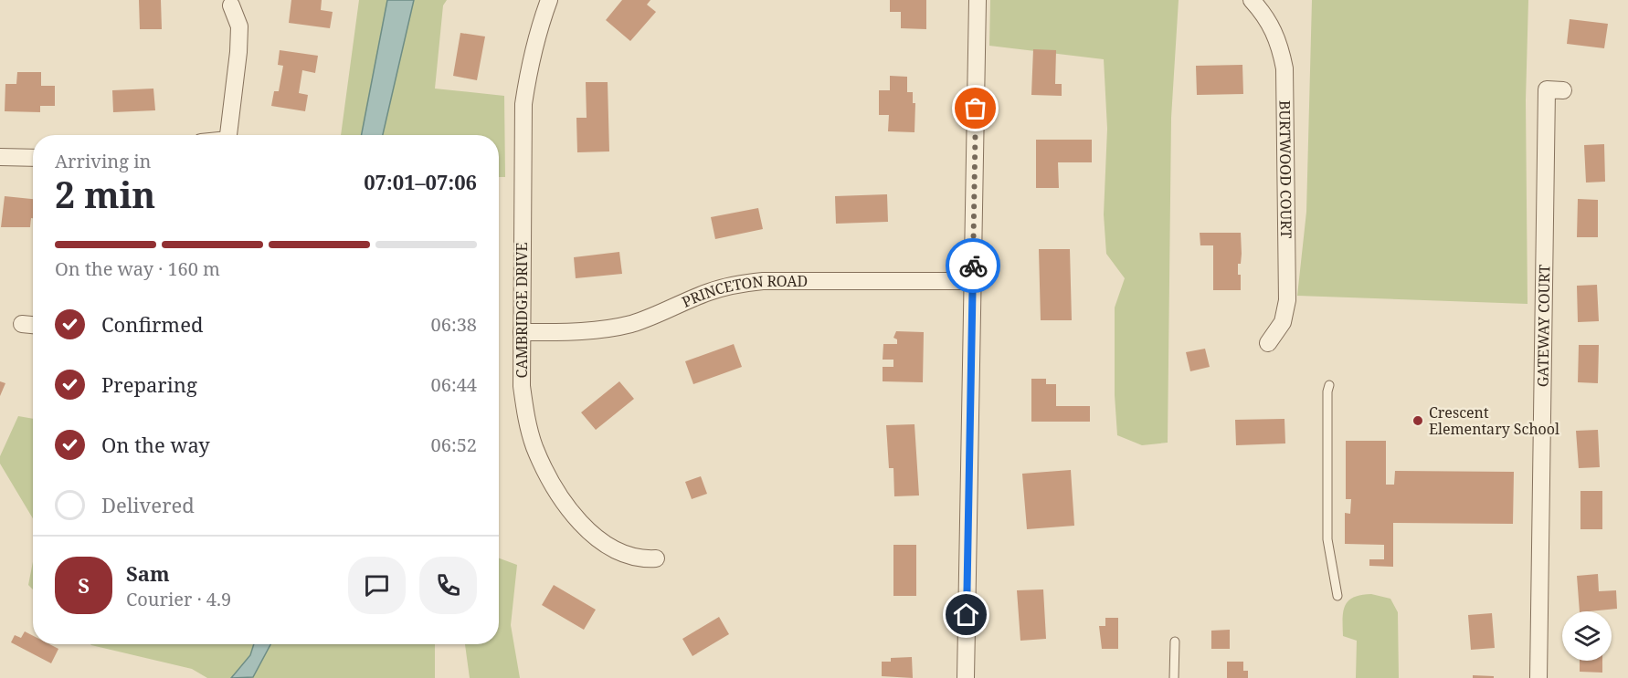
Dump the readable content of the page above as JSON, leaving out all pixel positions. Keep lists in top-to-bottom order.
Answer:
{
  "streets": {
    "street": [
      "BURTWOOD COURT",
      "PRINCETON ROAD",
      "CAMBRIDGE DRIVE",
      "GATEWAY COURT"
    ]
  },
  "crossings": [
    ["PRINCETON ROAD", "CAMBRIDGE DRIVE"]
  ],
  "places": ["Crescent Elementary School"],
  "page": {
    "heading": ["2 min", "Arriving in", "07:01–07:06"],
    "panel": ["Sam", "Courier · 4.9"],
    "bar": "On the way · 160 m",
    "list": [
      ["Confirmed", "06:38"],
      ["Preparing", "06:44"],
      ["On the way", "06:52"],
      "Delivered"
    ],
    "round": "S"
  }
}
